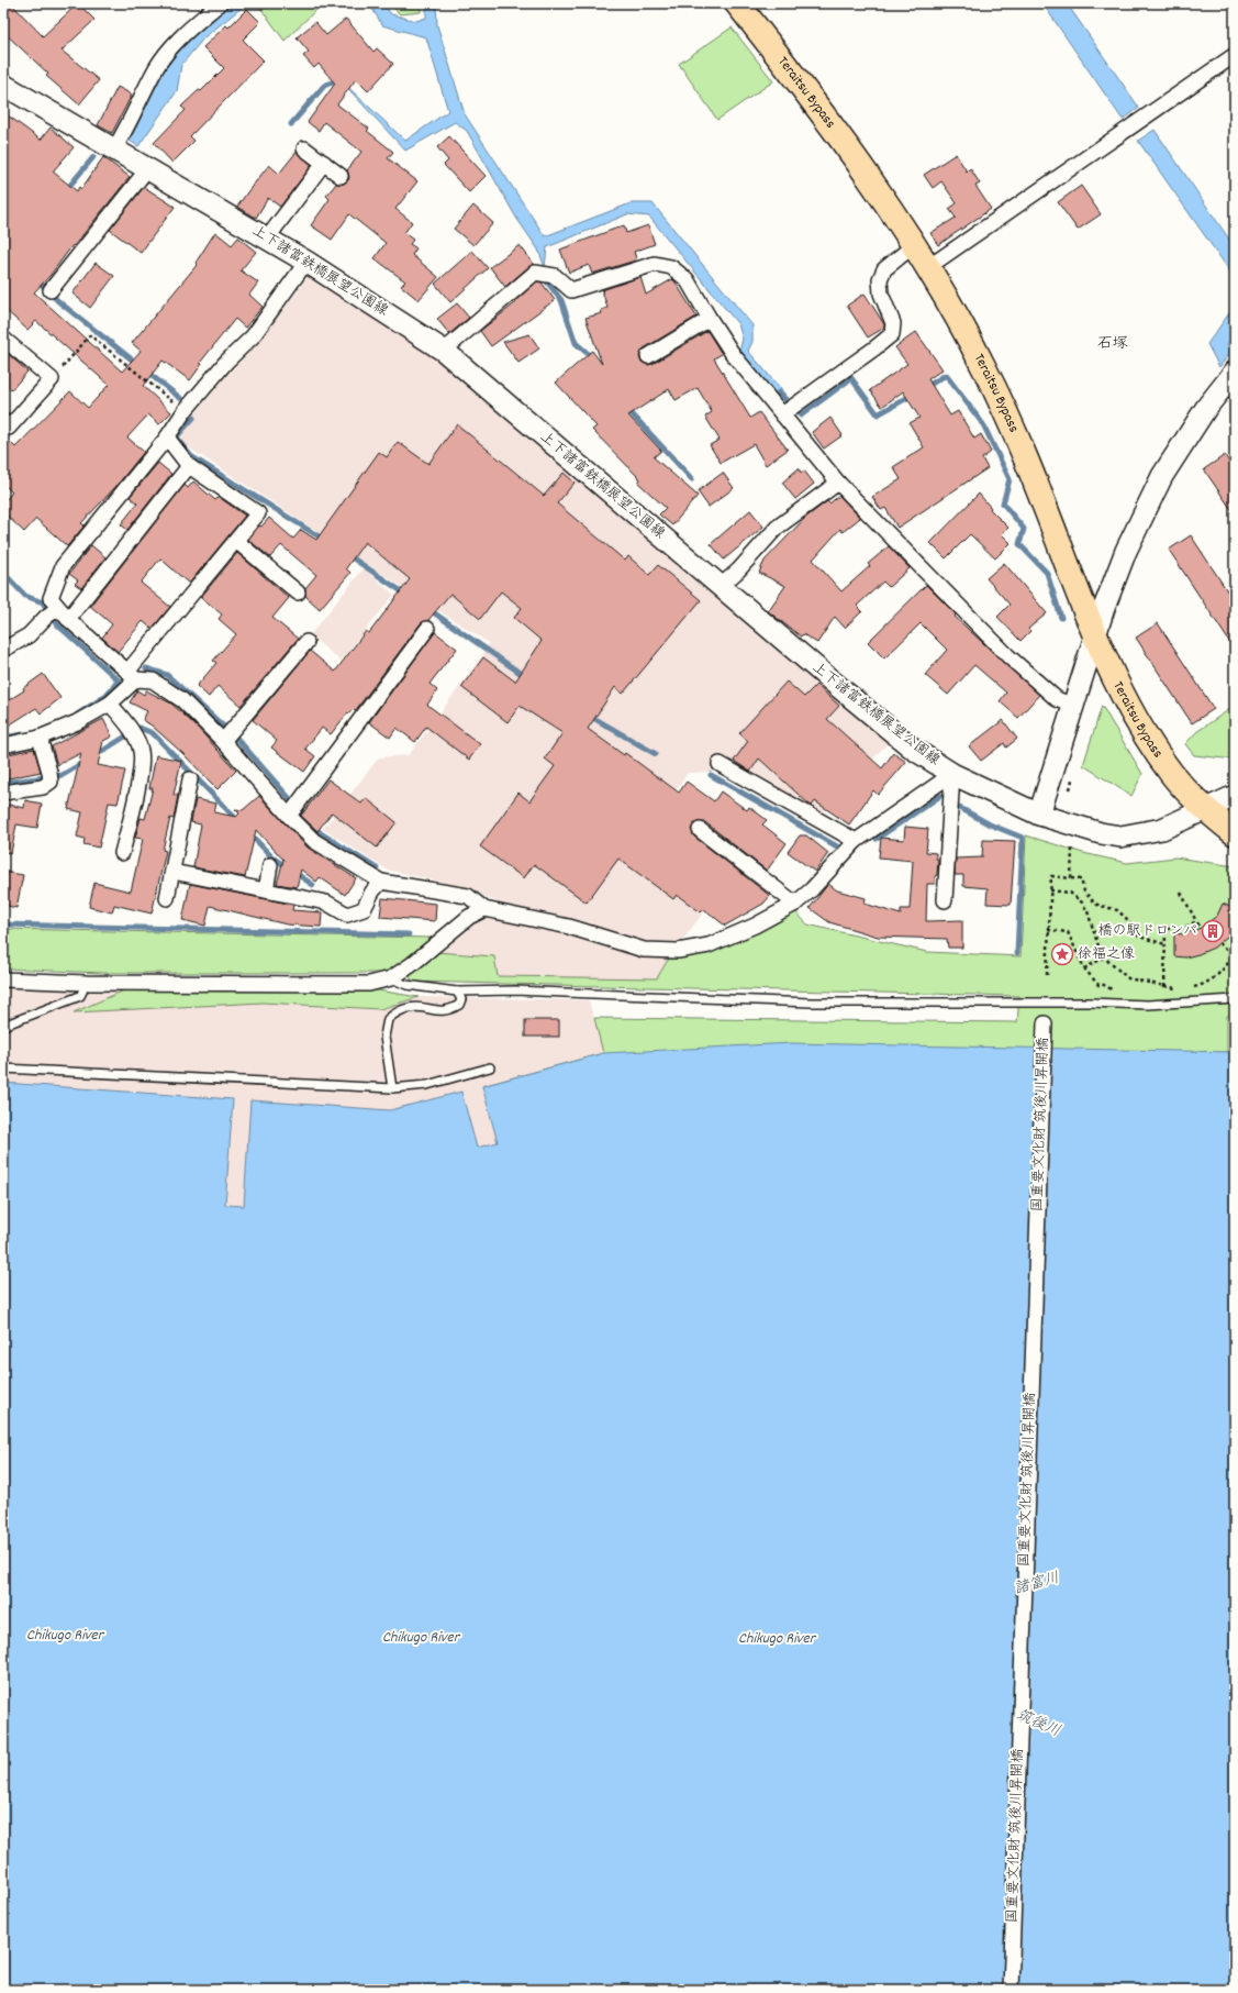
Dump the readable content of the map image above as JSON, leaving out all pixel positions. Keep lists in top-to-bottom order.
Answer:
{
  "streets": {
    "highway": ["Teraitsu Bypass"],
    "street": ["上下諸富鉄橋展望公園線", "国重要文化財 筑後川昇開橋"]
  },
  "crossings": [
    ["Teraitsu Bypass", "上下諸富鉄橋展望公園線"]
  ],
  "districts": ["石塚"],
  "water": ["諸富川", "Chikugo River", "筑後川"],
  "places": {
    "building": ["橋の駅ドロンパ"],
    "place": ["徐福之像"]
  }
}
